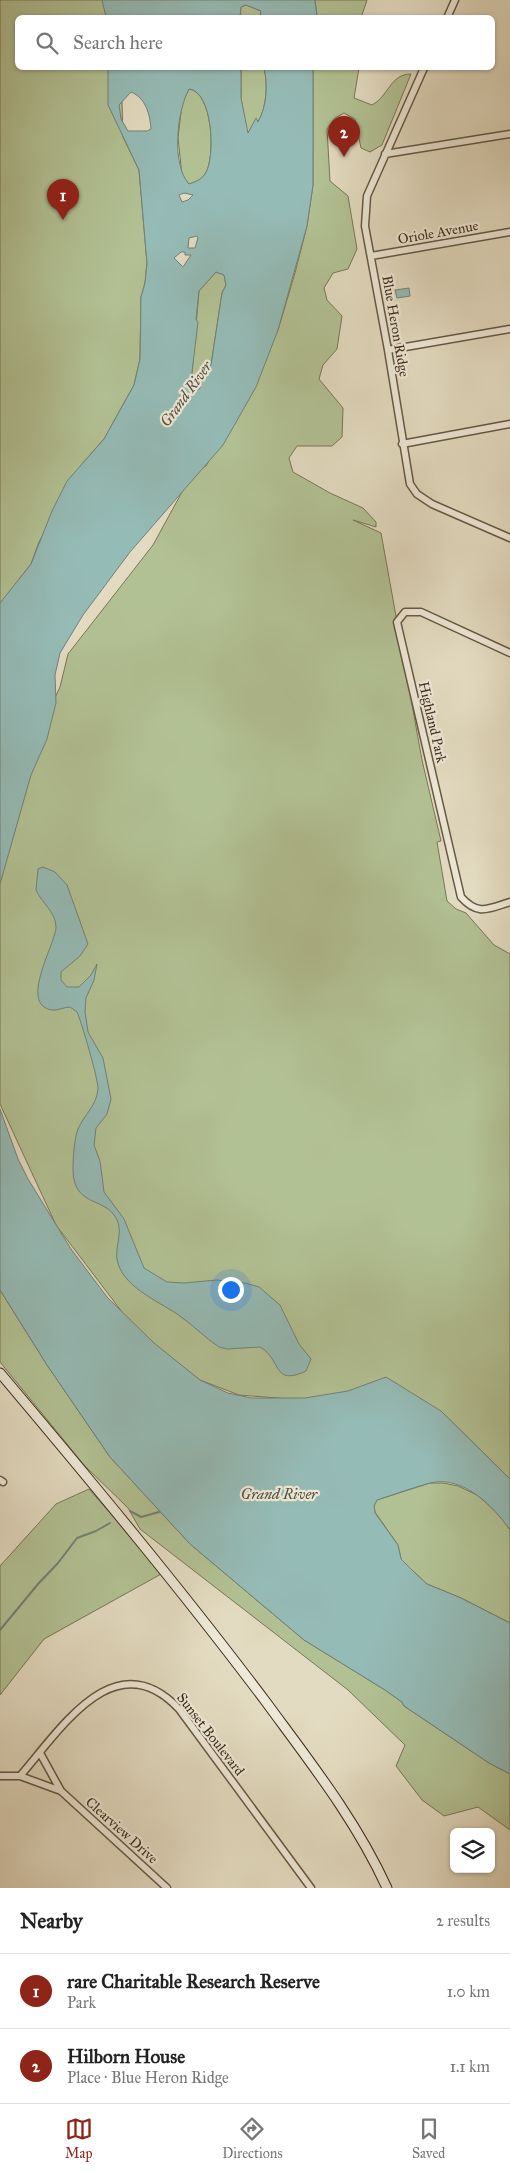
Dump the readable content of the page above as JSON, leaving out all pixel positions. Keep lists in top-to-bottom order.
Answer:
{
  "streets": {
    "street": [
      "Oriole Avenue",
      "Blue Heron Ridge",
      "Highland Park",
      "Sunset Boulevard",
      "Clearview Drive"
    ]
  },
  "crossings": [
    ["Oriole Avenue", "Blue Heron Ridge"],
    ["Sunset Boulevard", "Clearview Drive"]
  ],
  "water": ["Grand River"],
  "page": {
    "search": "Search here",
    "pins": ["2", "1"],
    "heading": ["Nearby", "2 results"],
    "list": [
      {
        "mark": "1",
        "name": "rare Charitable Research Reserve",
        "note": "Park",
        "value": "1.0 km"
      },
      {
        "mark": "2",
        "name": "Hilborn House",
        "note": "Place · Blue Heron Ridge",
        "value": "1.1 km"
      }
    ],
    "nav": ["Map", "Directions", "Saved"]
  }
}
